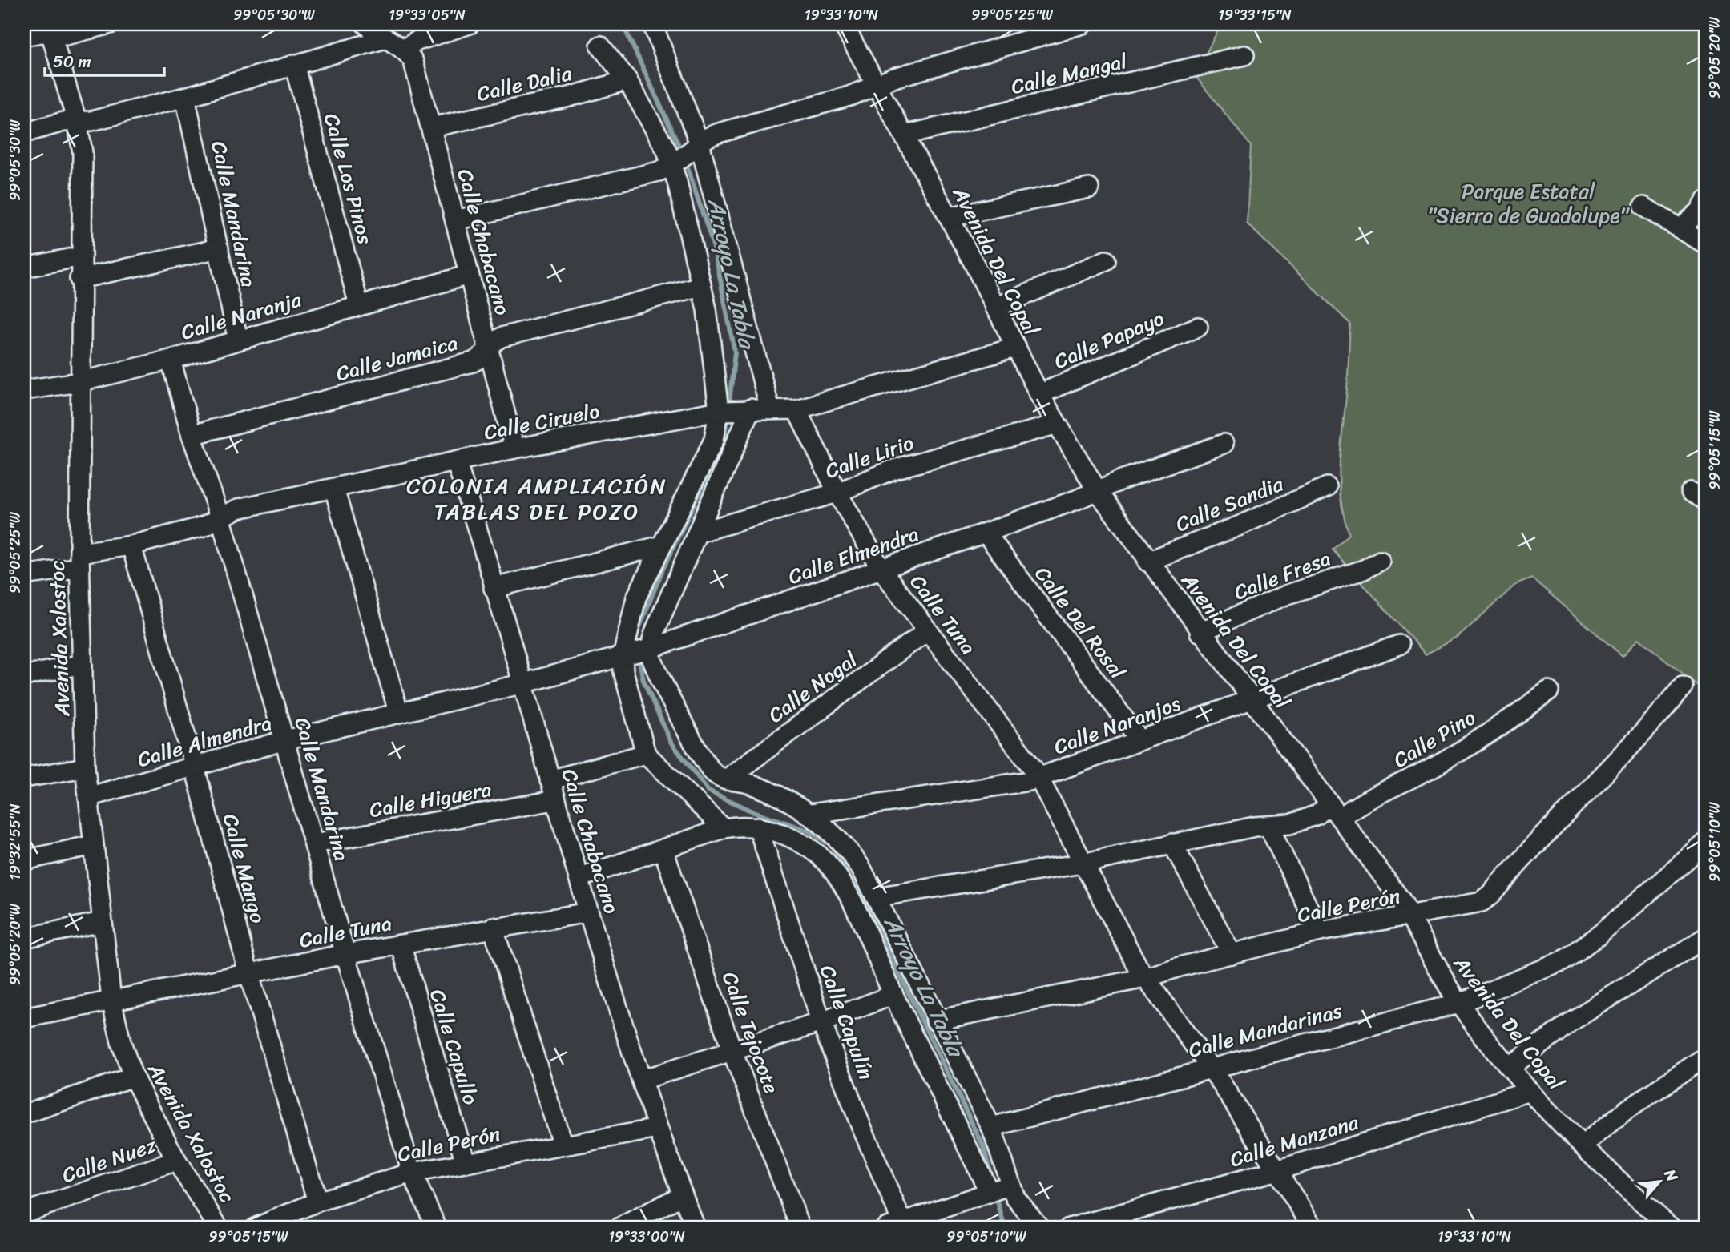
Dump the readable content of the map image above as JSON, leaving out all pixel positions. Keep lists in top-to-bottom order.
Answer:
{
  "streets": {
    "street": [
      "Calle Mangal",
      "Calle Dalia",
      "Calle Los Pinos",
      "Calle Mandarina",
      "Calle Chabacano",
      "Avenida Del Copal",
      "Calle Naranja",
      "Calle Papayo",
      "Calle Jamaica",
      "Calle Ciruelo",
      "Calle Lirio",
      "Calle Sandia",
      "Calle Elmendra",
      "Calle Fresa",
      "Calle Tuna",
      "Calle Del Rosal",
      "Avenida Xalostoc",
      "Calle Nogal",
      "Calle Naranjos",
      "Calle Pino",
      "Calle Almendra",
      "Calle Higuera",
      "Calle Mango",
      "Calle Perón",
      "Calle Capulín",
      "Calle Mandarinas",
      "Calle Tejocote",
      "Calle Capullo",
      "Calle Manzana",
      "Calle Nuez"
    ]
  },
  "crossings": [
    ["Calle Mangal", "Avenida Del Copal"],
    ["Calle Dalia", "Calle Chabacano"],
    ["Calle Los Pinos", "Calle Naranja"],
    ["Calle Mandarina", "Calle Naranja"],
    ["Calle Mandarina", "Calle Jamaica"],
    ["Calle Mandarina", "Calle Ciruelo"],
    ["Calle Mandarina", "Calle Tuna"],
    ["Calle Mandarina", "Calle Almendra"],
    ["Calle Mandarina", "Calle Higuera"],
    ["Calle Mandarina", "Calle Perón"],
    ["Calle Chabacano", "Calle Naranja"],
    ["Calle Chabacano", "Calle Jamaica"],
    ["Calle Chabacano", "Calle Ciruelo"],
    ["Calle Chabacano", "Calle Tuna"],
    ["Calle Chabacano", "Calle Almendra"],
    ["Calle Chabacano", "Calle Higuera"],
    ["Calle Chabacano", "Calle Perón"],
    ["Avenida Del Copal", "Calle Papayo"],
    ["Avenida Del Copal", "Calle Ciruelo"],
    ["Avenida Del Copal", "Calle Lirio"],
    ["Avenida Del Copal", "Calle Sandia"],
    ["Avenida Del Copal", "Calle Elmendra"],
    ["Avenida Del Copal", "Calle Fresa"],
    ["Avenida Del Copal", "Calle Naranjos"],
    ["Avenida Del Copal", "Calle Pino"],
    ["Avenida Del Copal", "Calle Perón"],
    ["Avenida Del Copal", "Calle Mandarinas"],
    ["Avenida Del Copal", "Calle Manzana"],
    ["Calle Naranja", "Avenida Xalostoc"],
    ["Calle Ciruelo", "Calle Tuna"],
    ["Calle Ciruelo", "Avenida Xalostoc"],
    ["Calle Ciruelo", "Calle Mango"],
    ["Calle Lirio", "Calle Tuna"],
    ["Calle Elmendra", "Calle Tuna"],
    ["Calle Elmendra", "Calle Del Rosal"],
    ["Calle Elmendra", "Calle Almendra"],
    ["Calle Tuna", "Avenida Xalostoc"],
    ["Calle Tuna", "Calle Nogal"],
    ["Calle Tuna", "Calle Naranjos"],
    ["Calle Tuna", "Calle Mango"],
    ["Calle Tuna", "Calle Perón"],
    ["Calle Tuna", "Calle Mandarinas"],
    ["Calle Tuna", "Calle Capullo"],
    ["Calle Tuna", "Calle Manzana"],
    ["Calle Del Rosal", "Calle Naranjos"],
    ["Avenida Xalostoc", "Calle Almendra"],
    ["Avenida Xalostoc", "Calle Nuez"],
    ["Calle Almendra", "Calle Mango"],
    ["Calle Mango", "Calle Perón"],
    ["Calle Perón", "Calle Capullo"]
  ],
  "districts": ["COLONIA AMPLIACIÓN TABLAS DEL POZO"],
  "water": ["Arroyo La Tabla"],
  "parks": ["Parque Estatal \"Sierra de Guadalupe\""],
  "scale_bar": "50 m",
  "north": "top right",
  "coordinates": [
    "99°05'30\"W",
    "19°33'05\"N",
    "19°33'10\"N",
    "99°05'25\"W",
    "19°33'15\"N",
    "99°05'20\"W",
    "99°05'15\"W",
    "19°32'55\"N",
    "99°05'10\"W",
    "19°33'00\"N"
  ]
}
